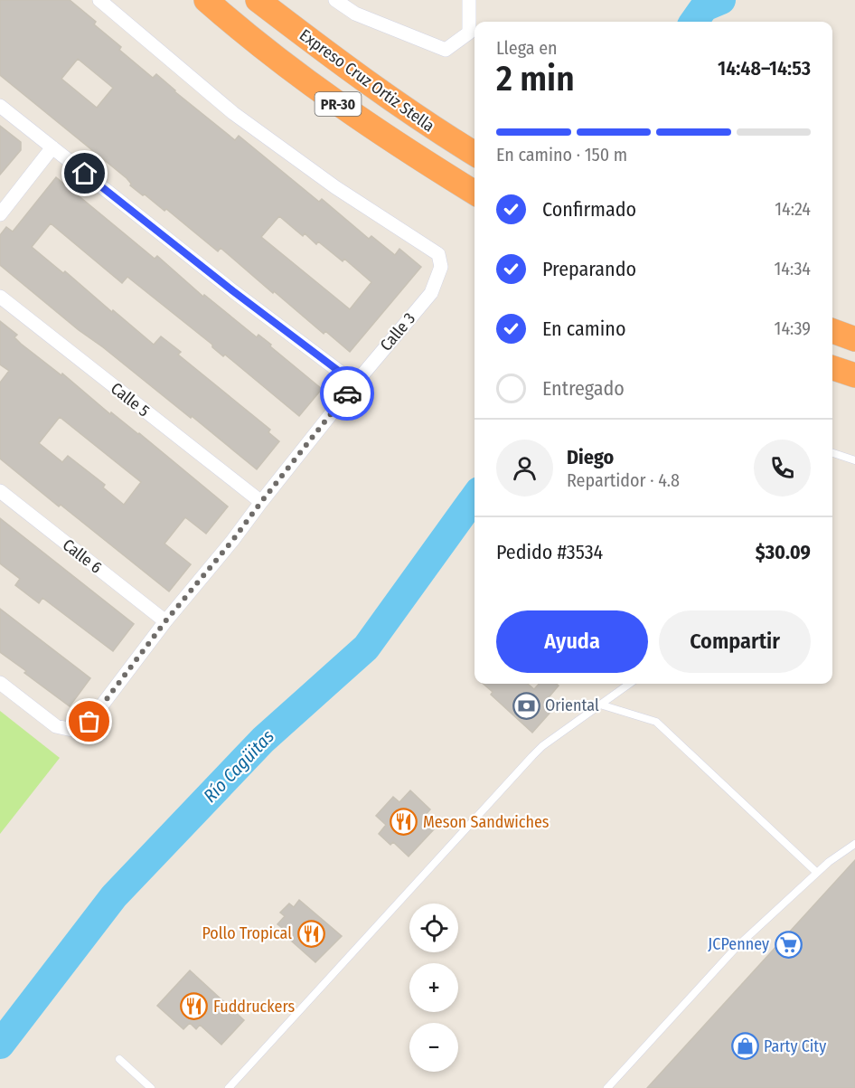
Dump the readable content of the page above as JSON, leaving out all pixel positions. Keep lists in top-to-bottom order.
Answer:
{
  "streets": {
    "highway": ["Expreso Cruz Ortiz Stella", "PR-30"],
    "street": ["Calle 3", "Calle 5", "Calle 6"]
  },
  "crossings": [
    ["Calle 3", "Calle 5"],
    ["Calle 3", "Calle 6"]
  ],
  "water": ["Río Cagüitas"],
  "places": {
    "bank": ["Oriental"],
    "restaurant": ["Meson Sandwiches", "Pollo Tropical", "Fuddruckers"],
    "supermarket": ["JCPenney"],
    "shop": ["Party City"]
  },
  "page": {
    "heading": ["2 min", "Llega en", "14:48–14:53"],
    "panel": [
      "Diego",
      "Repartidor · 4.8",
      "Pedido #3534",
      "$30.09"
    ],
    "bar": "En camino · 150 m",
    "list": [
      ["Confirmado", "14:24"],
      ["Preparando", "14:34"],
      ["En camino", "14:39"],
      "Entregado"
    ],
    "buttons": ["Ayuda", "Compartir"],
    "map_buttons": ["+", "−"]
  }
}
